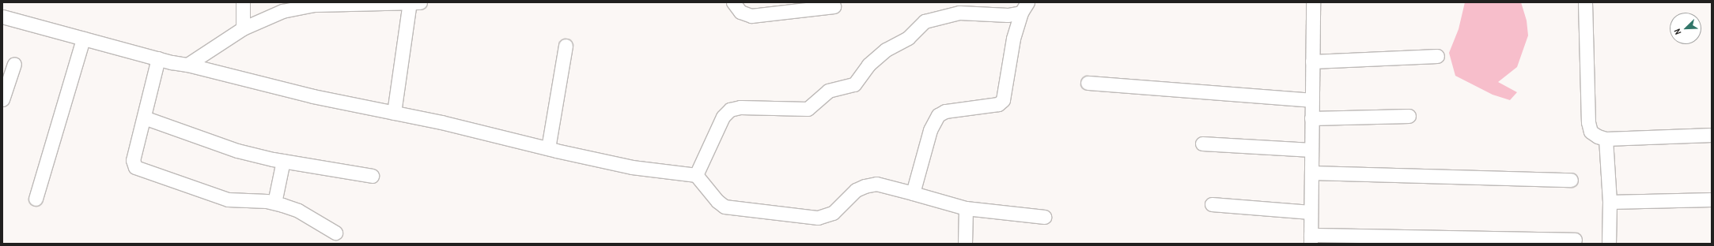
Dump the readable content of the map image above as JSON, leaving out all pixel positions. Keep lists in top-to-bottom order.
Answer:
{
  "north": "bottom left"
}
